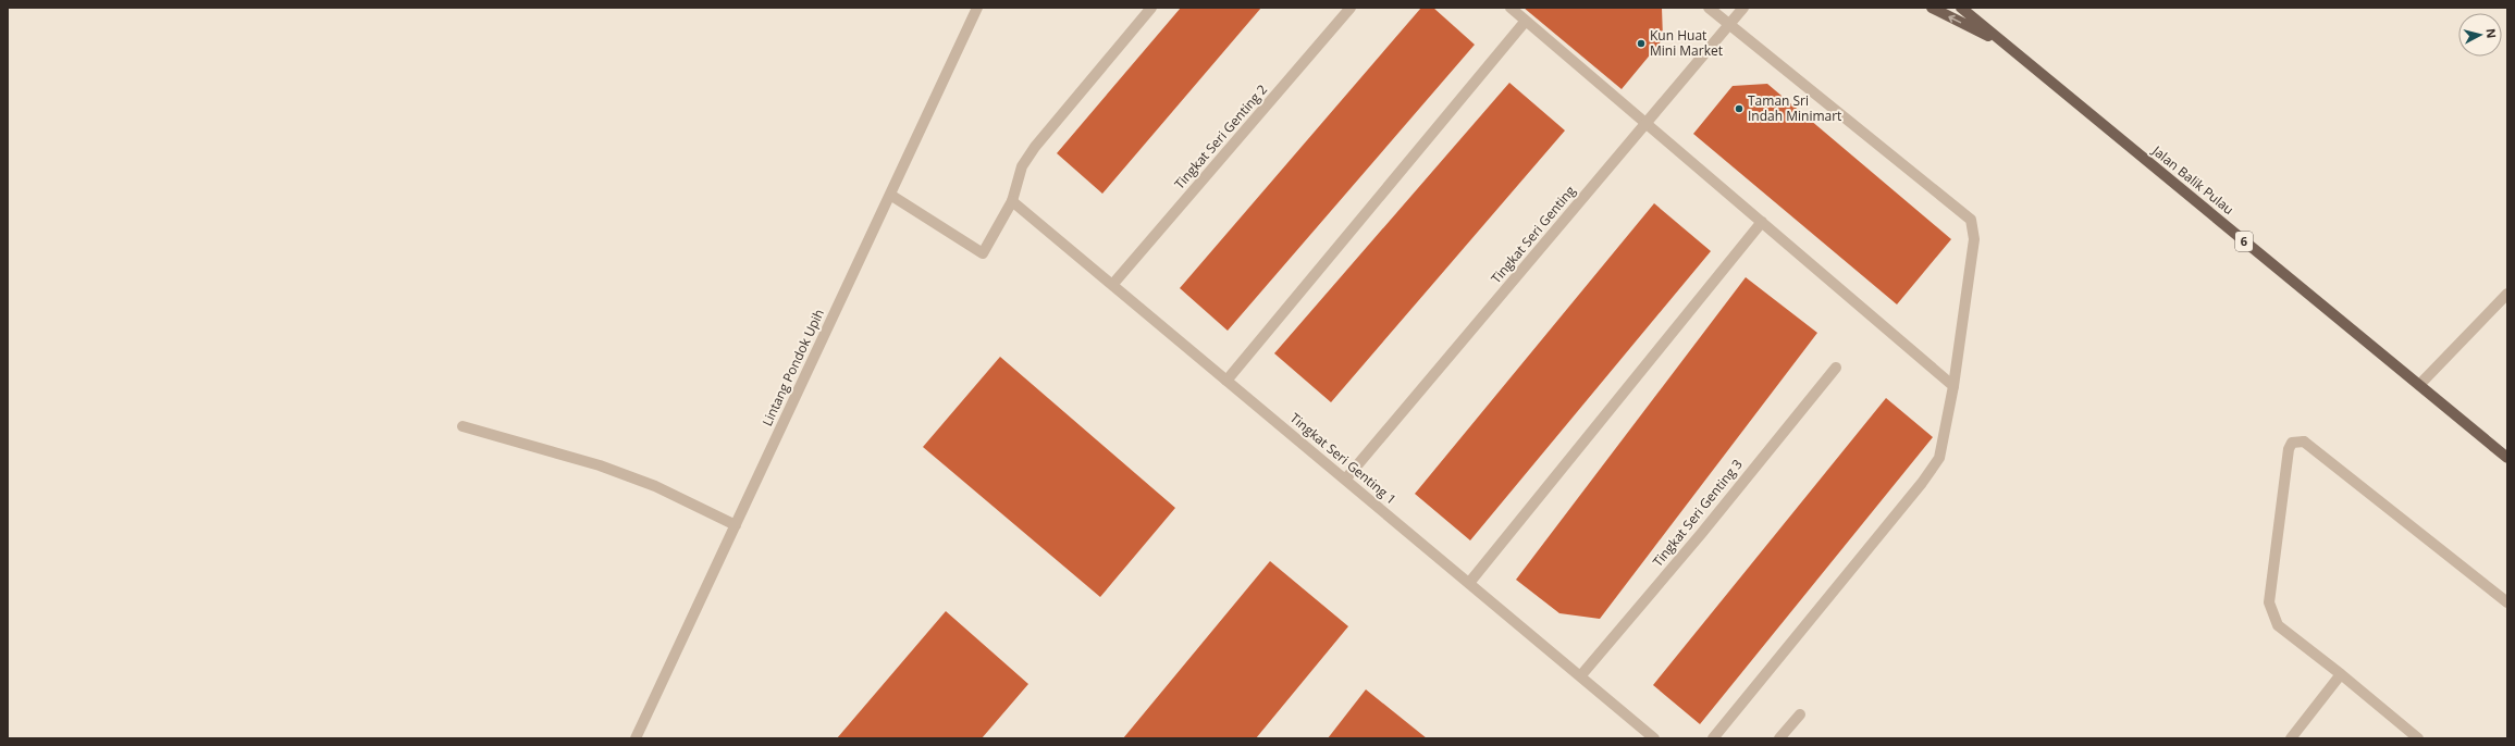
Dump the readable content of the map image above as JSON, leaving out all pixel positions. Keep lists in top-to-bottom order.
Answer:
{
  "streets": {
    "main road": ["Jalan Balik Pulau", "6"],
    "street": [
      "Tingkat Seri Genting 2",
      "Tingkat Seri Genting",
      "Lintang Pondok Upih",
      "Tingkat Seri Genting 1",
      "Tingkat Seri Genting 3"
    ]
  },
  "crossings": [
    ["Tingkat Seri Genting 2", "Tingkat Seri Genting 1"],
    ["Tingkat Seri Genting", "Tingkat Seri Genting 1"],
    ["Tingkat Seri Genting 1", "Tingkat Seri Genting 3"]
  ],
  "places": ["Kun Huat Mini Market", "Taman Sri Indah Minimart"],
  "north": "right"
}
